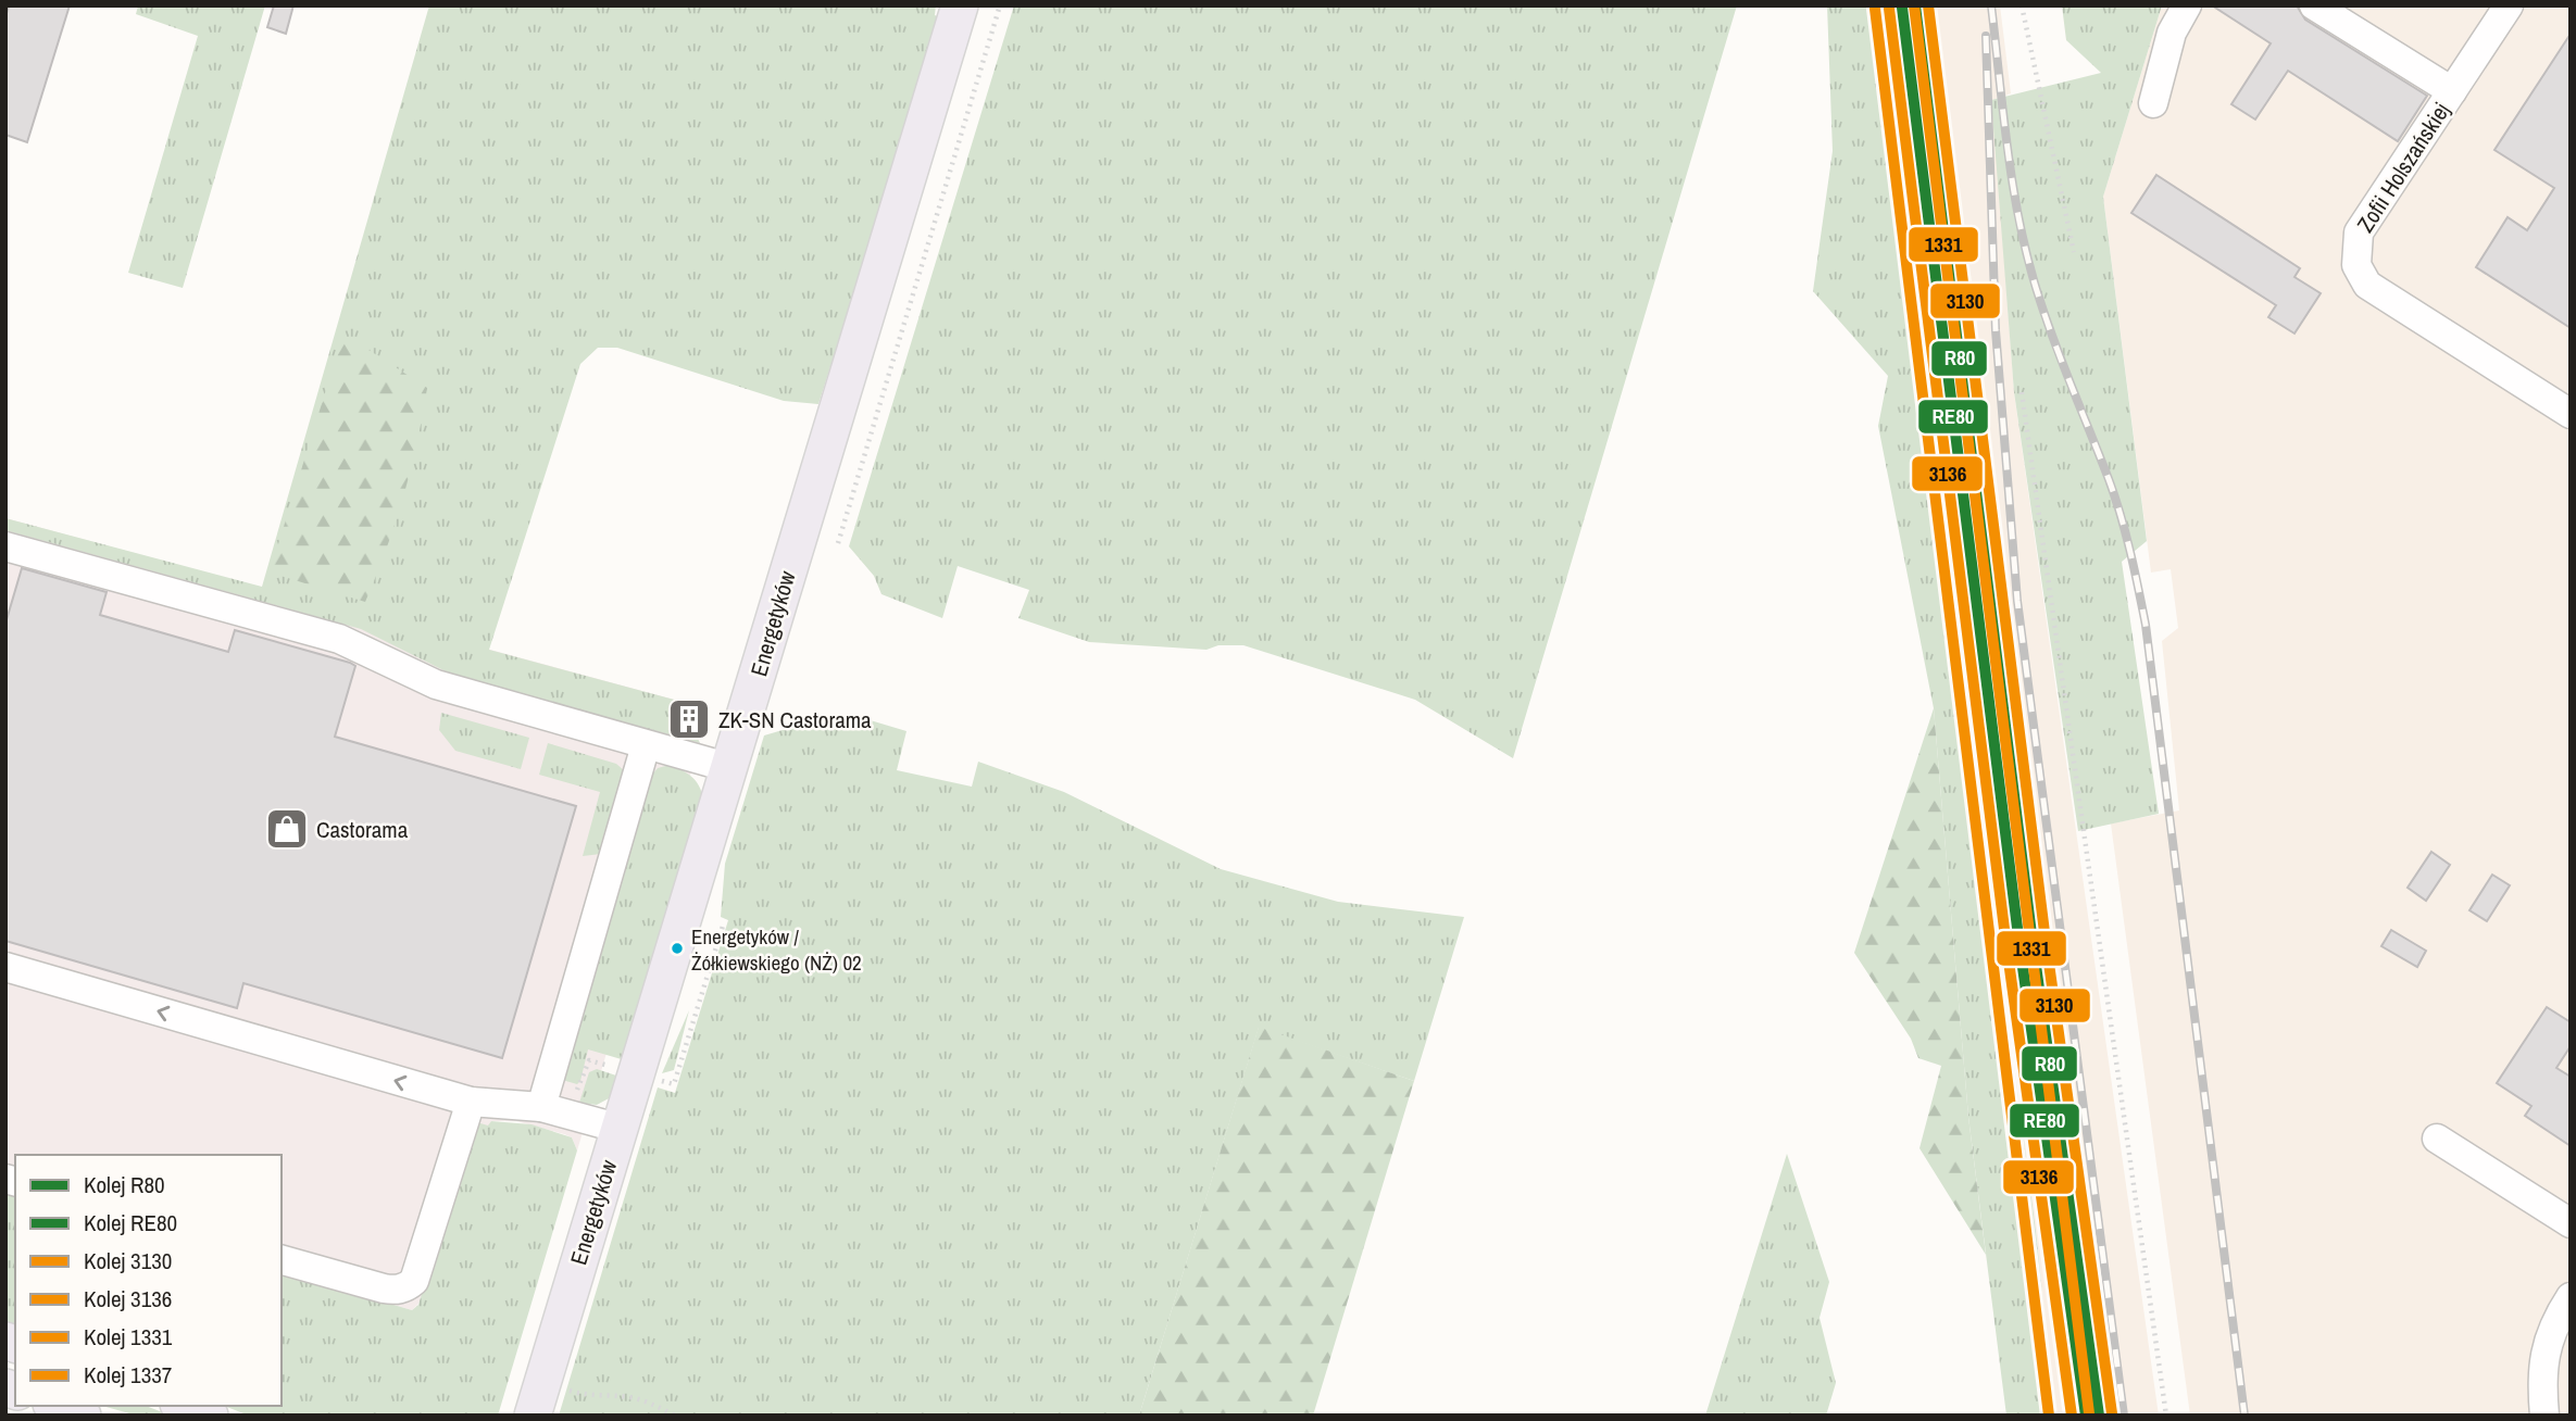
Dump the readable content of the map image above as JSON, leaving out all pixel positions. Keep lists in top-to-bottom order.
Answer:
{
  "streets": {
    "main road": ["Energetyków"],
    "lane": ["Zofii Holszańskiej"]
  },
  "places": {
    "building": ["ZK-SN Castorama"],
    "shop": ["Castorama"],
    "other": ["Energetyków / Żółkiewskiego (NŻ) 02"]
  },
  "lines": [
    "rail line R80",
    "rail line 3130",
    "rail line 1331",
    "rail line RE80",
    "rail line 3136",
    "rail line 1337"
  ],
  "legend": [
    "Kolej R80",
    "Kolej RE80",
    "Kolej 3130",
    "Kolej 3136",
    "Kolej 1331",
    "Kolej 1337"
  ]
}
